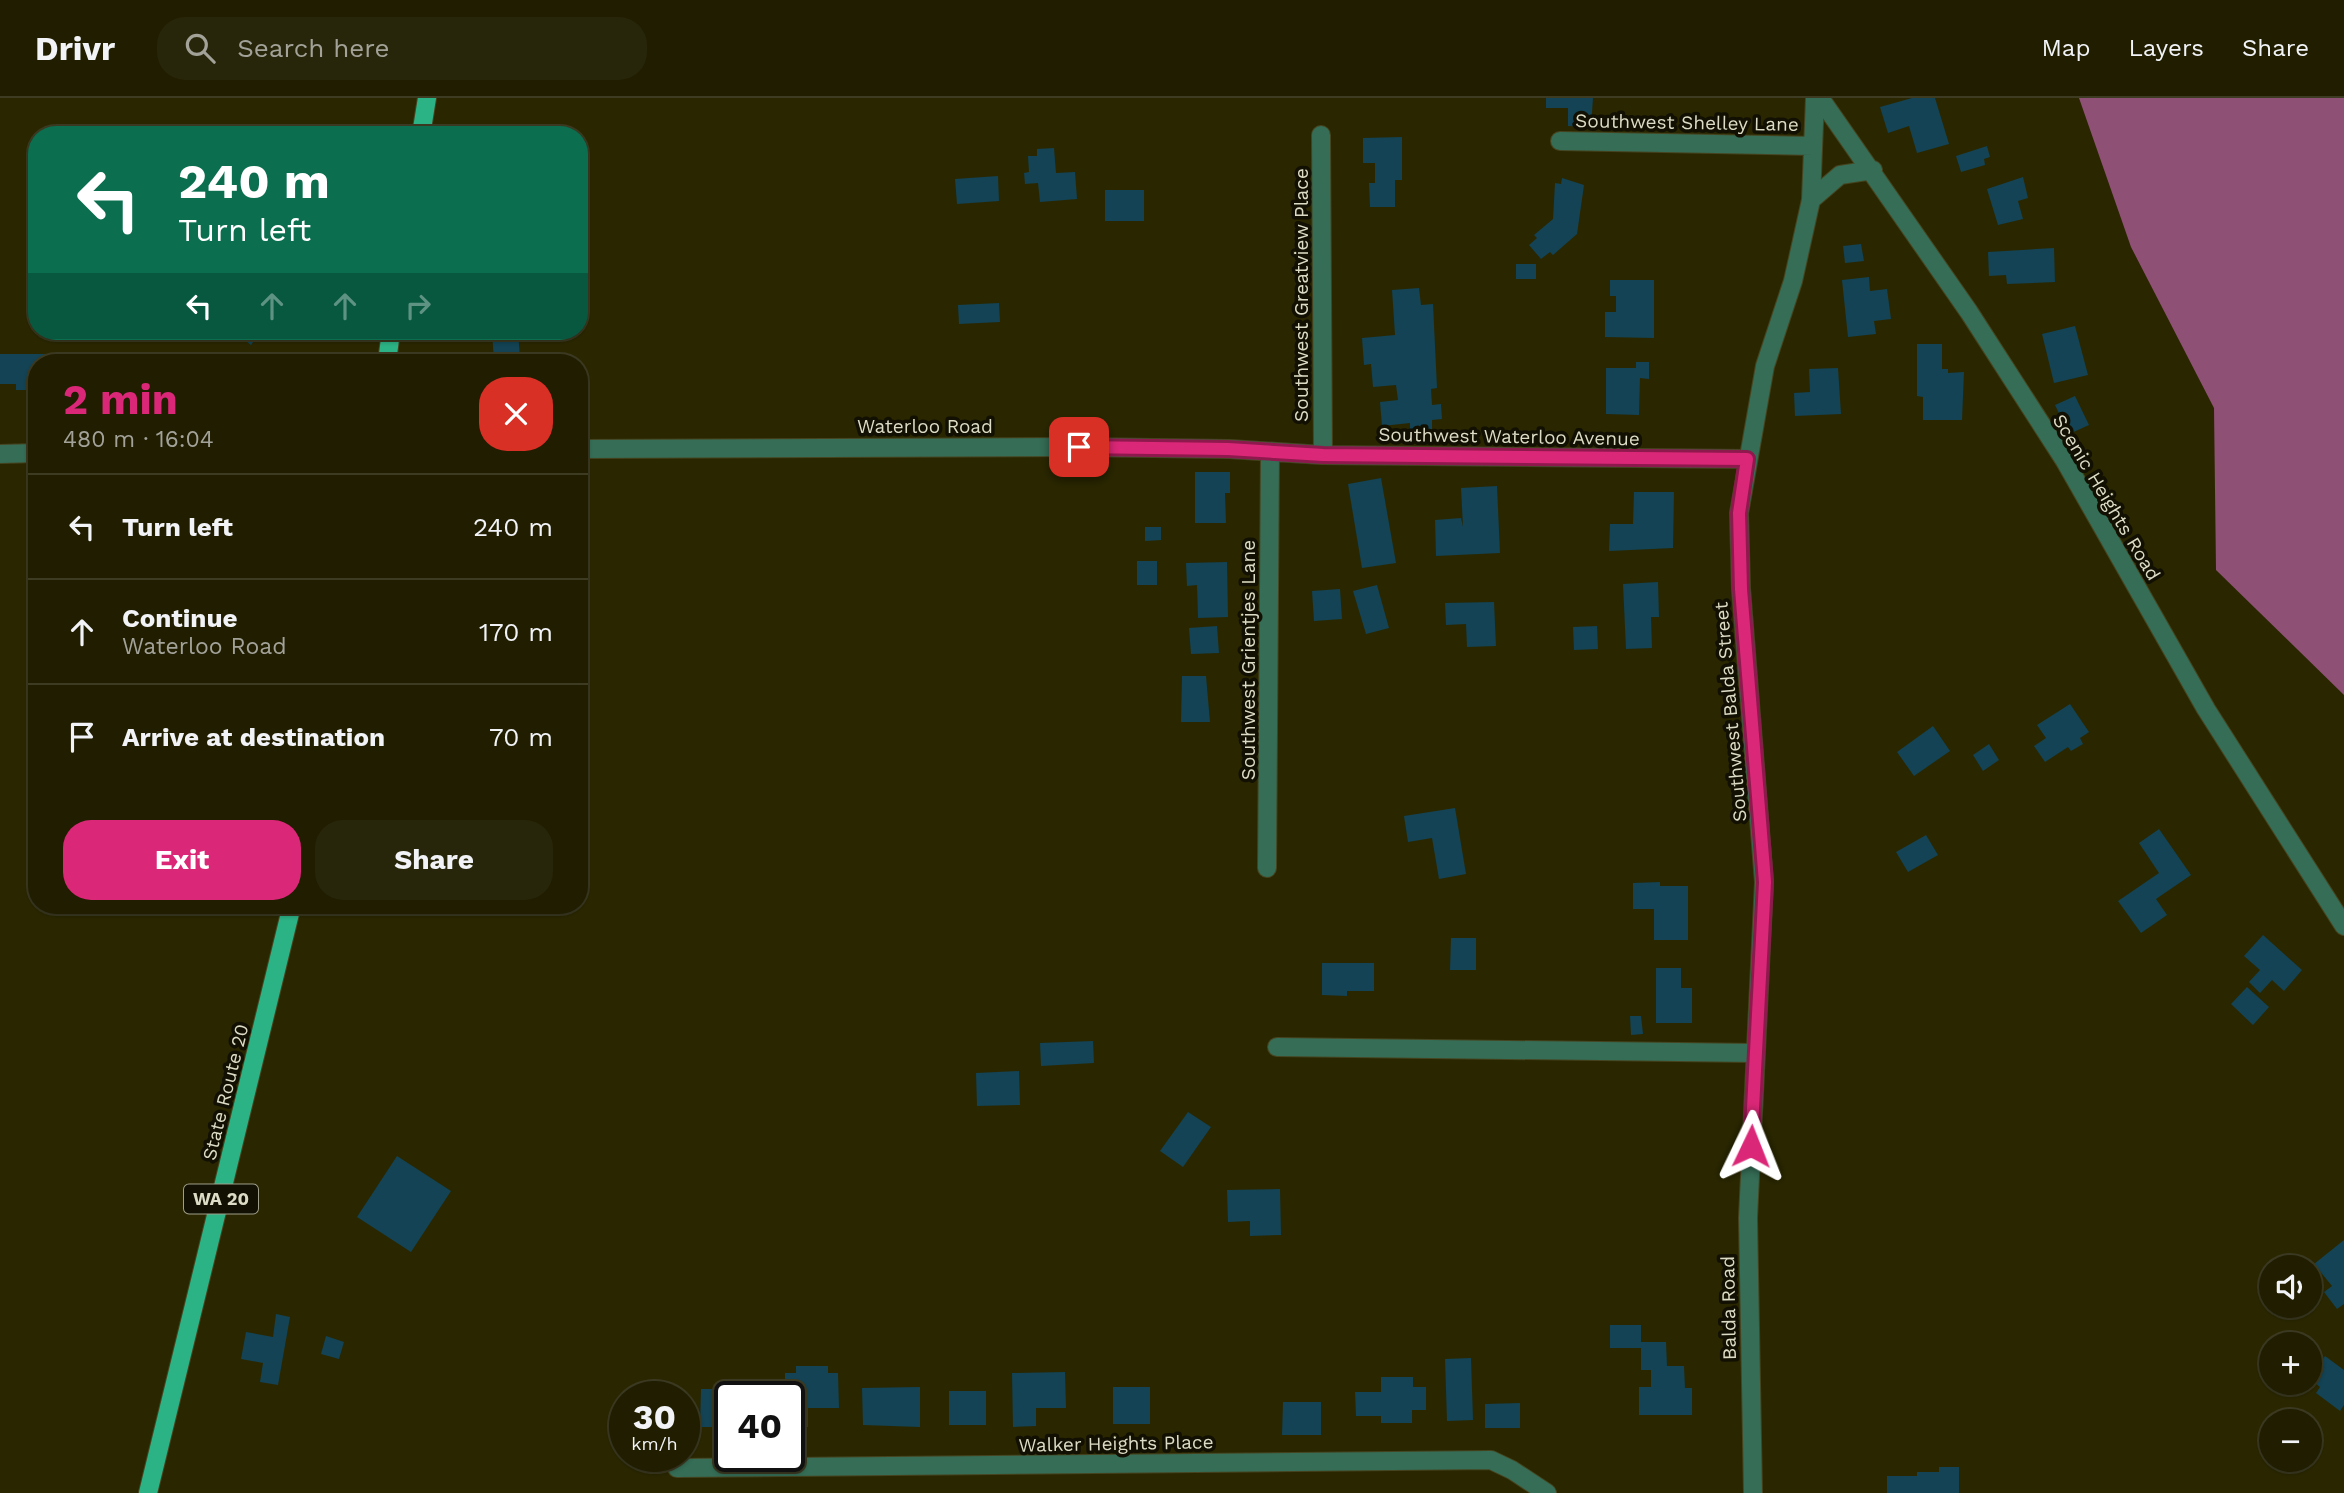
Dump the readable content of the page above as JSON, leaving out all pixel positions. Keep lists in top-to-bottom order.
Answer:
{
  "streets": {
    "main road": ["State Route 20", "WA 20"],
    "street": [
      "Southwest Shelley Lane",
      "Southwest Greatview Place",
      "Waterloo Road",
      "Southwest Waterloo Avenue",
      "Scenic Heights Road",
      "Southwest Grientjes Lane",
      "Southwest Balda Street",
      "Balda Road",
      "Walker Heights Place"
    ]
  },
  "crossings": [
    ["Southwest Shelley Lane", "Southwest Balda Street"],
    ["Southwest Greatview Place", "Southwest Waterloo Avenue"],
    ["Waterloo Road", "Southwest Waterloo Avenue"],
    ["Waterloo Road", "Southwest Grientjes Lane"],
    ["Southwest Waterloo Avenue", "Southwest Grientjes Lane"],
    ["Southwest Waterloo Avenue", "Southwest Balda Street"],
    ["Southwest Balda Street", "Balda Road"]
  ],
  "page": {
    "header": "Drivr",
    "search": "Search here",
    "nav": ["Map", "Layers", "Share"],
    "turn": ["240 m", "Turn left"],
    "heading": ["2 min", "480 m · 16:04"],
    "list": [
      {
        "name": "Turn left",
        "value": "240 m"
      },
      {
        "name": "Continue",
        "note": "Waterloo Road",
        "value": "170 m"
      },
      {
        "name": "Arrive at destination",
        "value": "70 m"
      }
    ],
    "buttons": ["Exit", "Share"],
    "map_buttons": ["+", "−"],
    "speed": "30 km/h",
    "limit": "40"
  }
}
